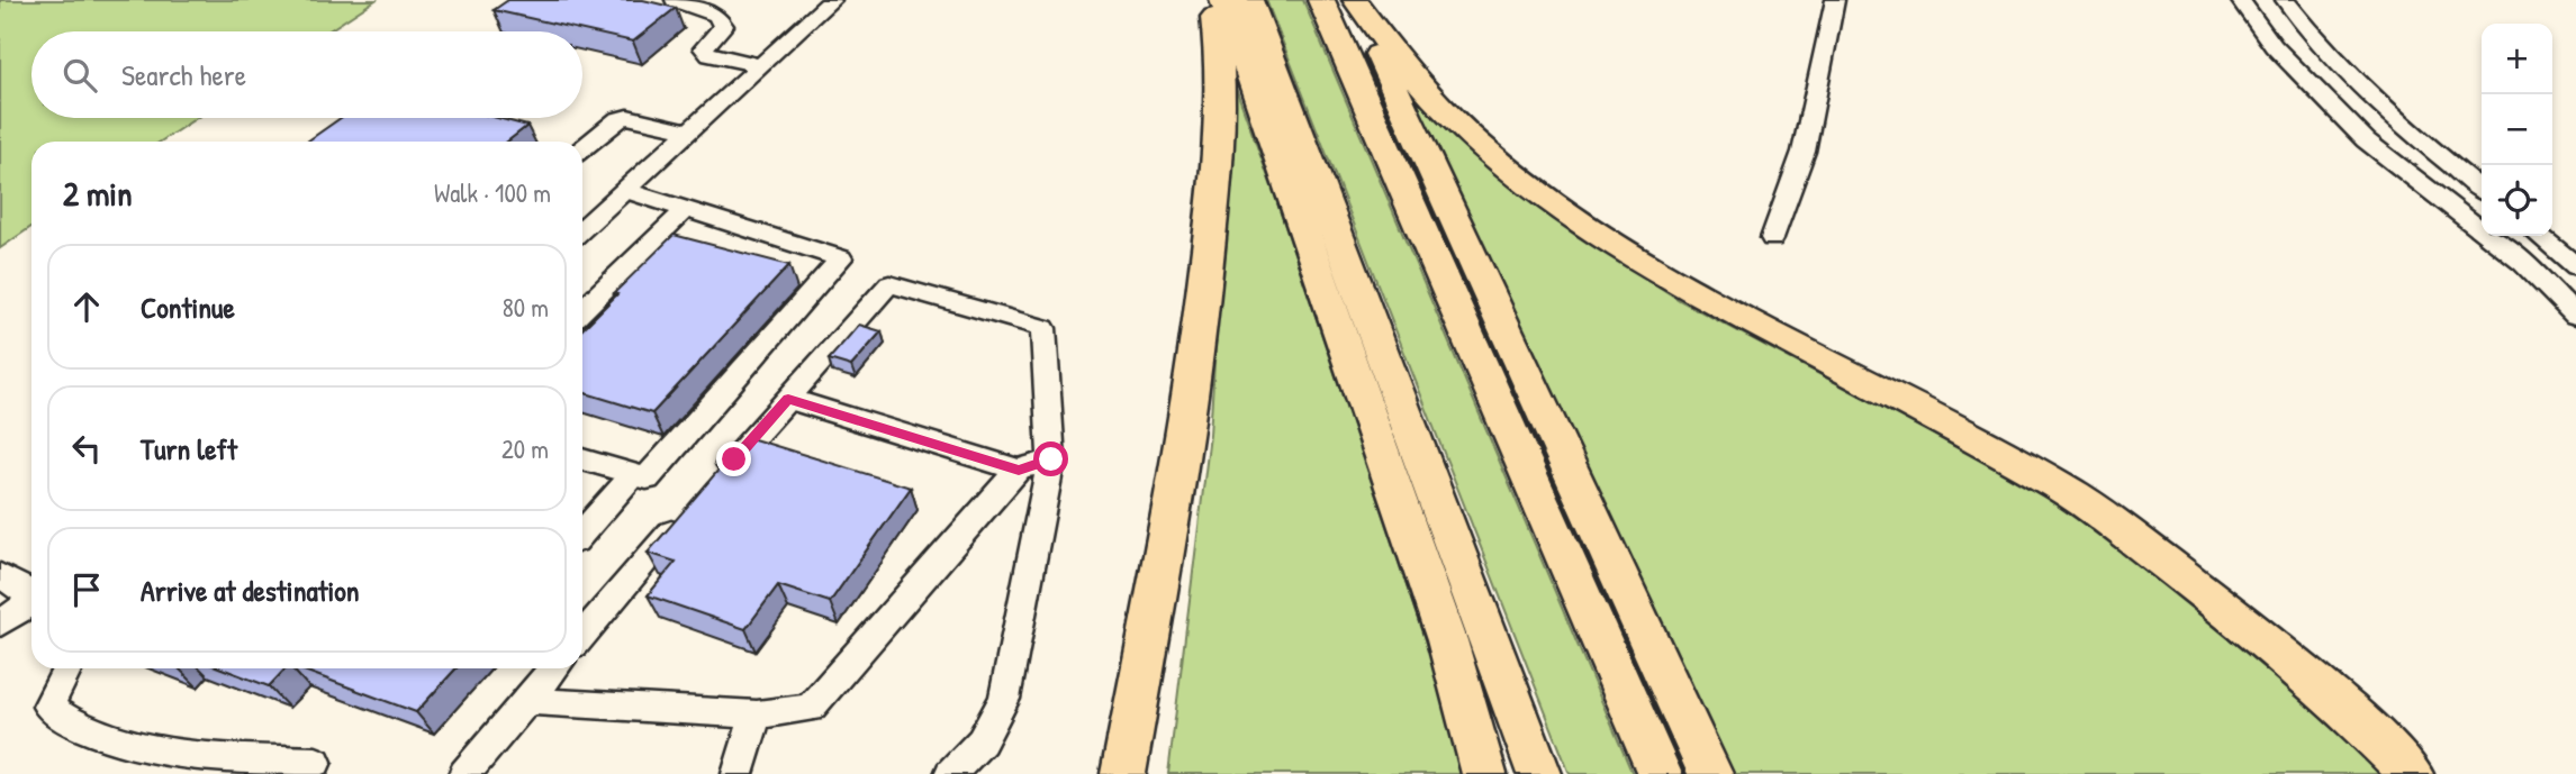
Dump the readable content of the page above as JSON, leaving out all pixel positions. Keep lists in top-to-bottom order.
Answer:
{
  "page": {
    "map_buttons": ["+", "−"],
    "search": "Search here",
    "heading": ["2 min", "Walk · 100 m"],
    "list": [
      ["Continue", "80 m"],
      ["Turn left", "20 m"],
      "Arrive at destination"
    ]
  }
}
